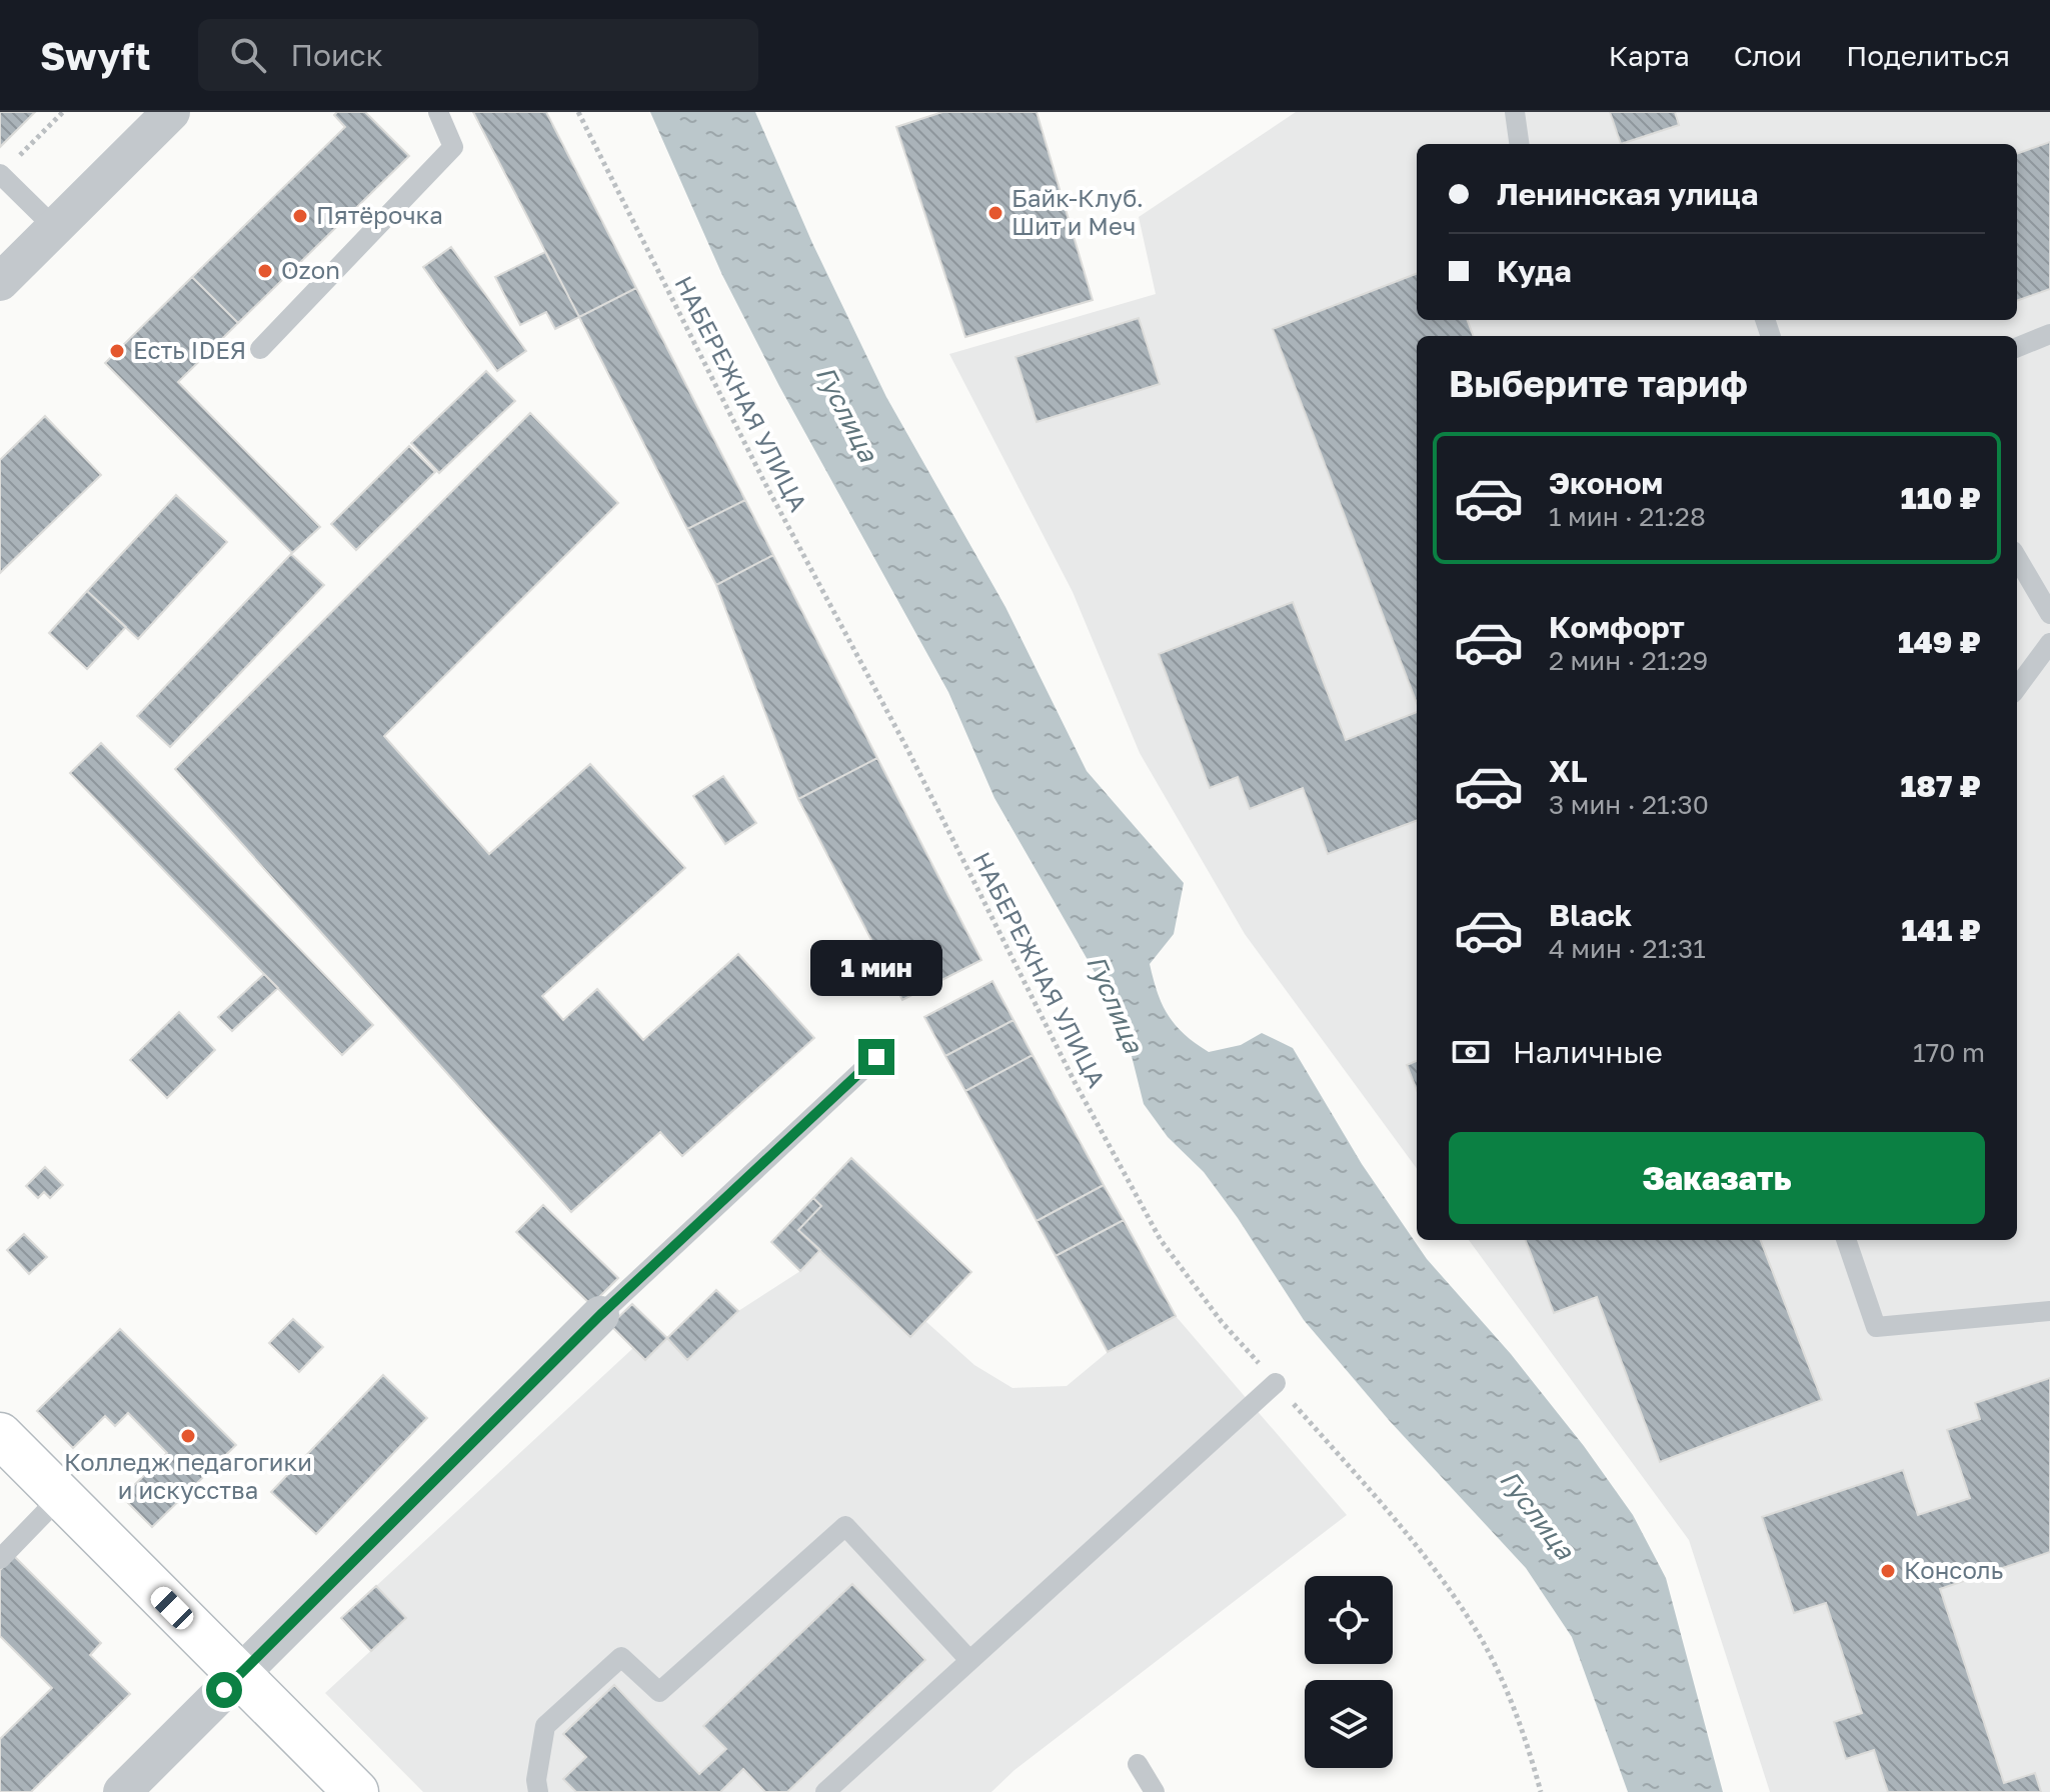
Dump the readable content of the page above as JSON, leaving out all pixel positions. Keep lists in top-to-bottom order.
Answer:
{
  "streets": {
    "path": ["НАБЕРЕЖНАЯ УЛИЦА"]
  },
  "water": ["Гуслица"],
  "places": [
    "Байк-Клуб. Шит и Меч",
    "Пятёрочка",
    "Ozon",
    "Есть IDЕЯ",
    "Колледж педагогики и искусства",
    "Консоль"
  ],
  "page": {
    "header": "Swyft",
    "search": "Поиск",
    "nav": ["Карта", "Слои", "Поделиться"],
    "banner": ["Ленинская улица", "Куда"],
    "heading": "Выберите тариф",
    "list": [
      {
        "name": "Эконом",
        "note": "1 мин · 21:28",
        "value": "110 ₽"
      },
      {
        "name": "Комфорт",
        "note": "2 мин · 21:29",
        "value": "149 ₽"
      },
      {
        "name": "XL",
        "note": "3 мин · 21:30",
        "value": "187 ₽"
      },
      {
        "name": "Black",
        "note": "4 мин · 21:31",
        "value": "141 ₽"
      }
    ],
    "bubble": "1 мин",
    "pay": ["Наличные", "170 m"],
    "buttons": "Заказать"
  }
}
